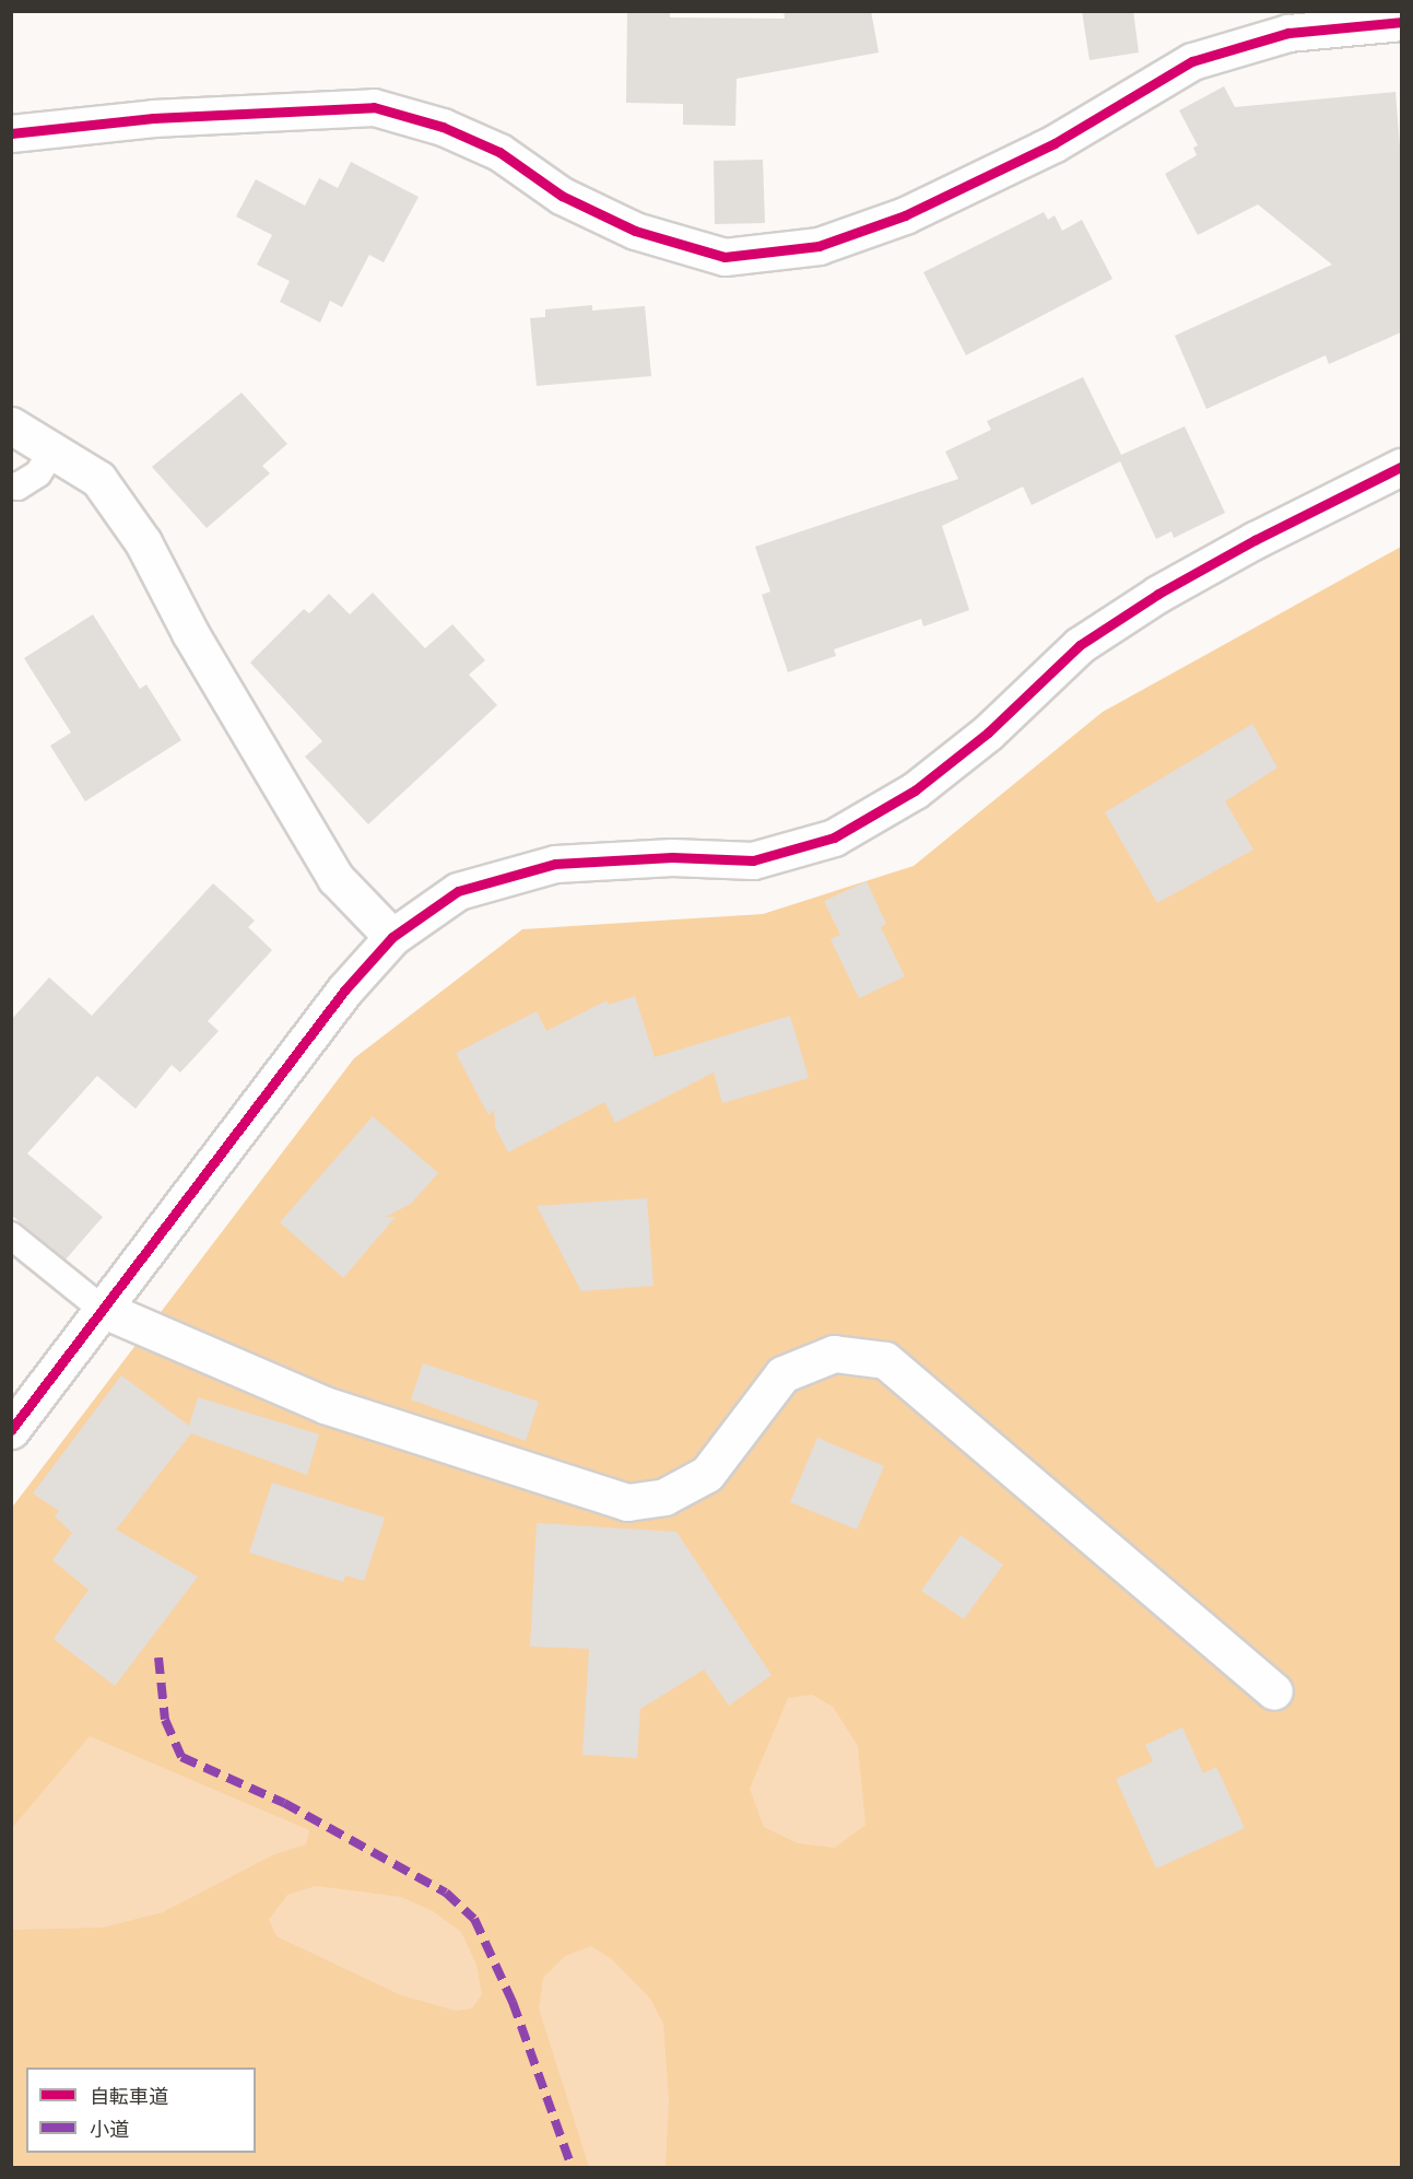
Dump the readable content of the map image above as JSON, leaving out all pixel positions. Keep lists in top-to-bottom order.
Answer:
{
  "legend": ["自転車道", "小道"]
}
